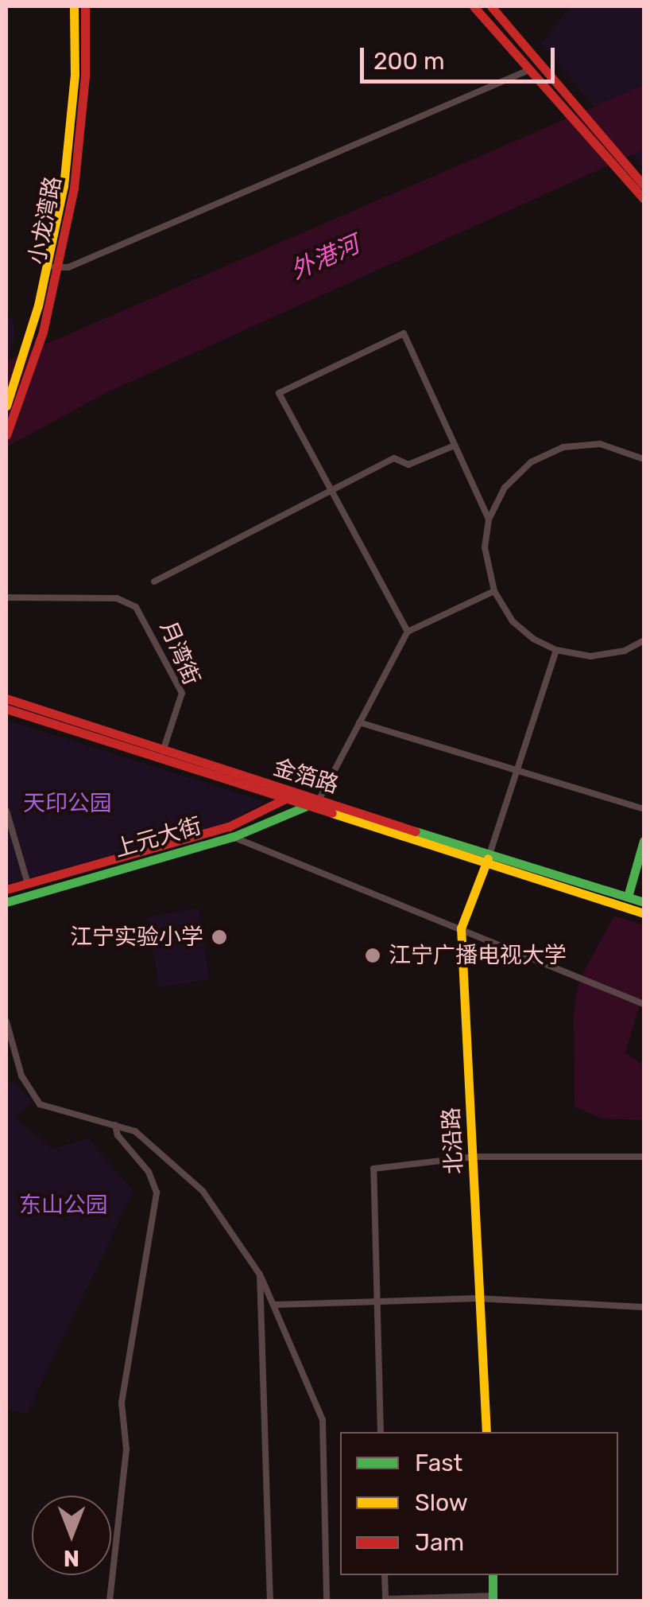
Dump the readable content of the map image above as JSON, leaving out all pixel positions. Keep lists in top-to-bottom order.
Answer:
{
  "streets": {
    "main road": [
      "小龙湾路",
      "金箔路",
      "上元大街",
      "北沿路"
    ],
    "street": ["月湾街"]
  },
  "crossings": [
    ["月湾街", "金箔路"],
    ["金箔路", "上元大街"],
    ["金箔路", "北沿路"]
  ],
  "water": ["外港河"],
  "parks": ["天印公园", "东山公园"],
  "places": ["江宁实验小学", "江宁广播电视大学"],
  "legend": ["Fast", "Slow", "Jam"],
  "scale_bar": "200 m",
  "north": "bottom"
}
